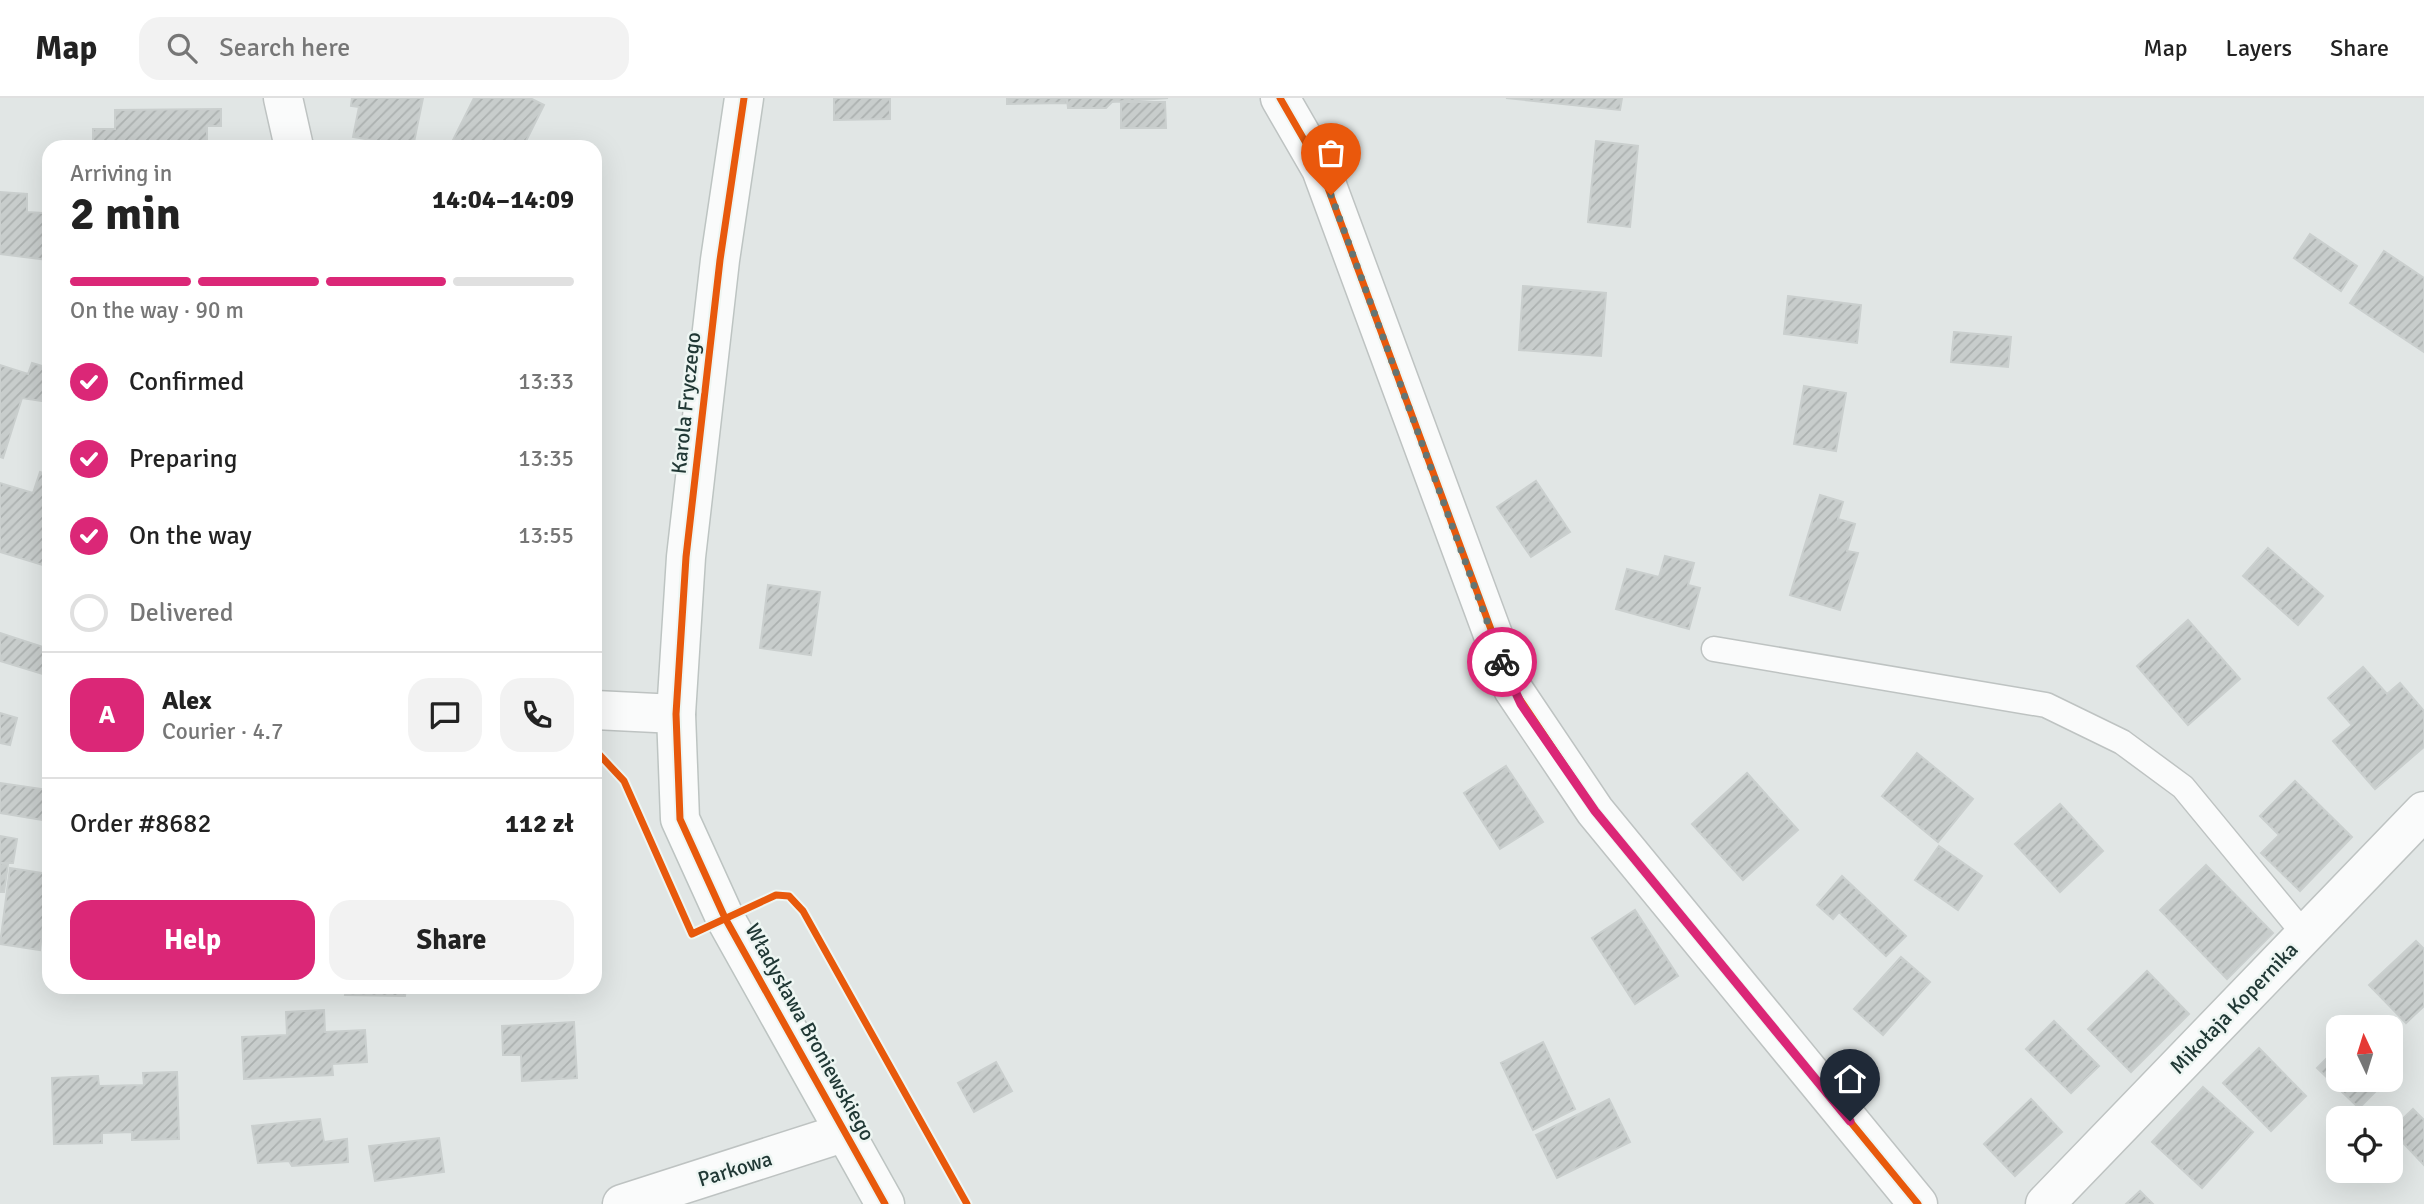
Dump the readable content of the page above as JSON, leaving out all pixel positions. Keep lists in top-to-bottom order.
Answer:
{
  "streets": {
    "street": [
      "Karola Fryczego",
      "Mikołaja Kopernika",
      "Władysława Broniewskiego",
      "Parkowa"
    ]
  },
  "crossings": [
    ["Karola Fryczego", "Władysława Broniewskiego"],
    ["Władysława Broniewskiego", "Parkowa"]
  ],
  "north": "top",
  "page": {
    "header": "Map",
    "search": "Search here",
    "nav": ["Map", "Layers", "Share"],
    "heading": ["2 min", "Arriving in", "14:04–14:09"],
    "panel": [
      "Alex",
      "Courier · 4.7",
      "Order #8682",
      "112 zł"
    ],
    "bar": "On the way · 90 m",
    "list": [
      ["Confirmed", "13:33"],
      ["Preparing", "13:35"],
      ["On the way", "13:55"],
      "Delivered"
    ],
    "round": "A",
    "buttons": ["Help", "Share"]
  }
}
